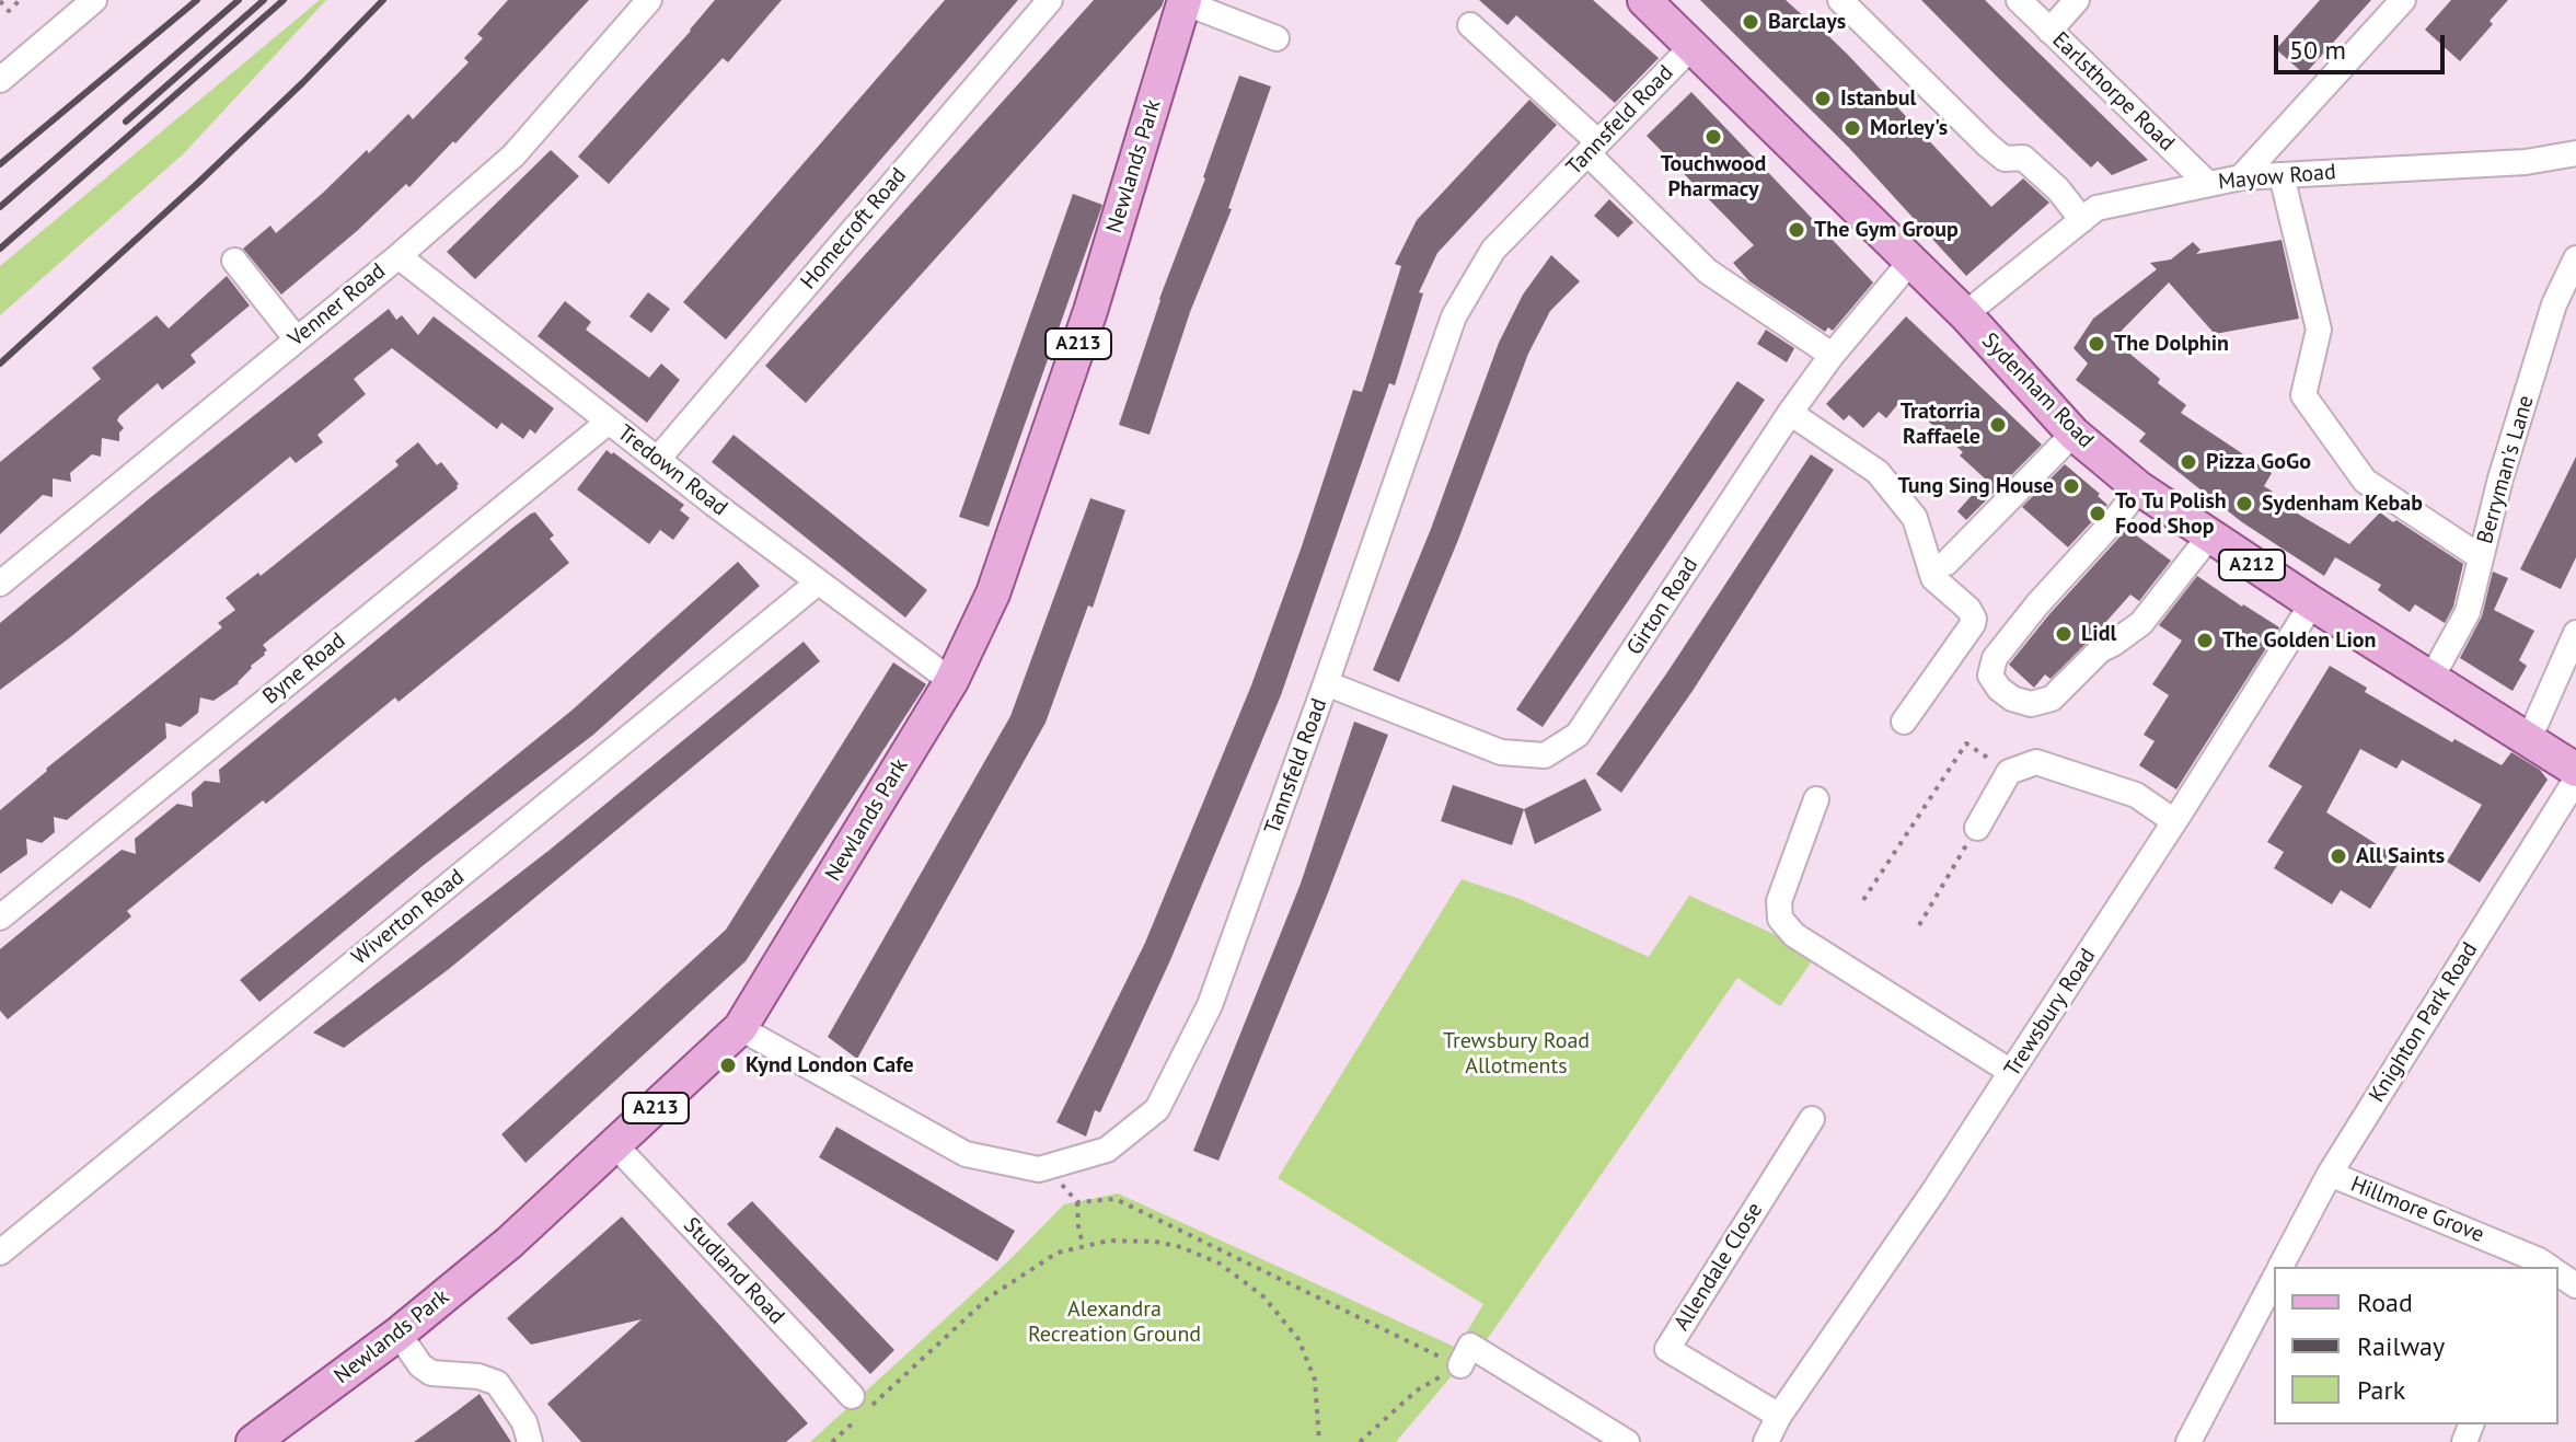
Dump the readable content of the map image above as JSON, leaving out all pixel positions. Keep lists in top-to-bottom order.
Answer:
{
  "streets": {
    "main road": [
      "Newlands Park",
      "A213",
      "Sydenham Road",
      "A212"
    ],
    "street": [
      "Earlsthorpe Road",
      "Tannsfeld Road",
      "Mayow Road",
      "Homecroft Road",
      "Venner Road",
      "Berryman's Lane",
      "Tredown Road",
      "Girton Road",
      "Byne Road",
      "Wiverton Road",
      "Trewsbury Road",
      "Knighton Park Road",
      "Hillmore Grove",
      "Allendale Close",
      "Studland Road"
    ]
  },
  "crossings": [
    ["Earlsthorpe Road", "Mayow Road"],
    ["Tannsfeld Road", "Newlands Park"],
    ["Tannsfeld Road", "Sydenham Road"],
    ["Tannsfeld Road", "Girton Road"],
    ["Newlands Park", "Tredown Road"],
    ["Newlands Park", "Studland Road"],
    ["Mayow Road", "Sydenham Road"],
    ["Homecroft Road", "Tredown Road"],
    ["Venner Road", "Tredown Road"],
    ["Sydenham Road", "Berryman's Lane"],
    ["Sydenham Road", "Girton Road"],
    ["Sydenham Road", "Trewsbury Road"],
    ["Tredown Road", "Byne Road"],
    ["Tredown Road", "Wiverton Road"],
    ["Trewsbury Road", "Allendale Close"],
    ["Knighton Park Road", "Hillmore Grove"]
  ],
  "parks": ["Trewsbury Road Allotments", "Alexandra Recreation Ground"],
  "places": [
    "Barclays",
    "Istanbul",
    "Morley's",
    "Touchwood Pharmacy",
    "The Gym Group",
    "The Dolphin",
    "Tratorria Raffaele",
    "Pizza GoGo",
    "Tung Sing House",
    "Sydenham Kebab",
    "To Tu Polish Food Shop",
    "Lidl",
    "The Golden Lion",
    "All Saints",
    "Kynd London Cafe"
  ],
  "legend": ["Road", "Railway", "Park"],
  "scale_bar": "50 m"
}
